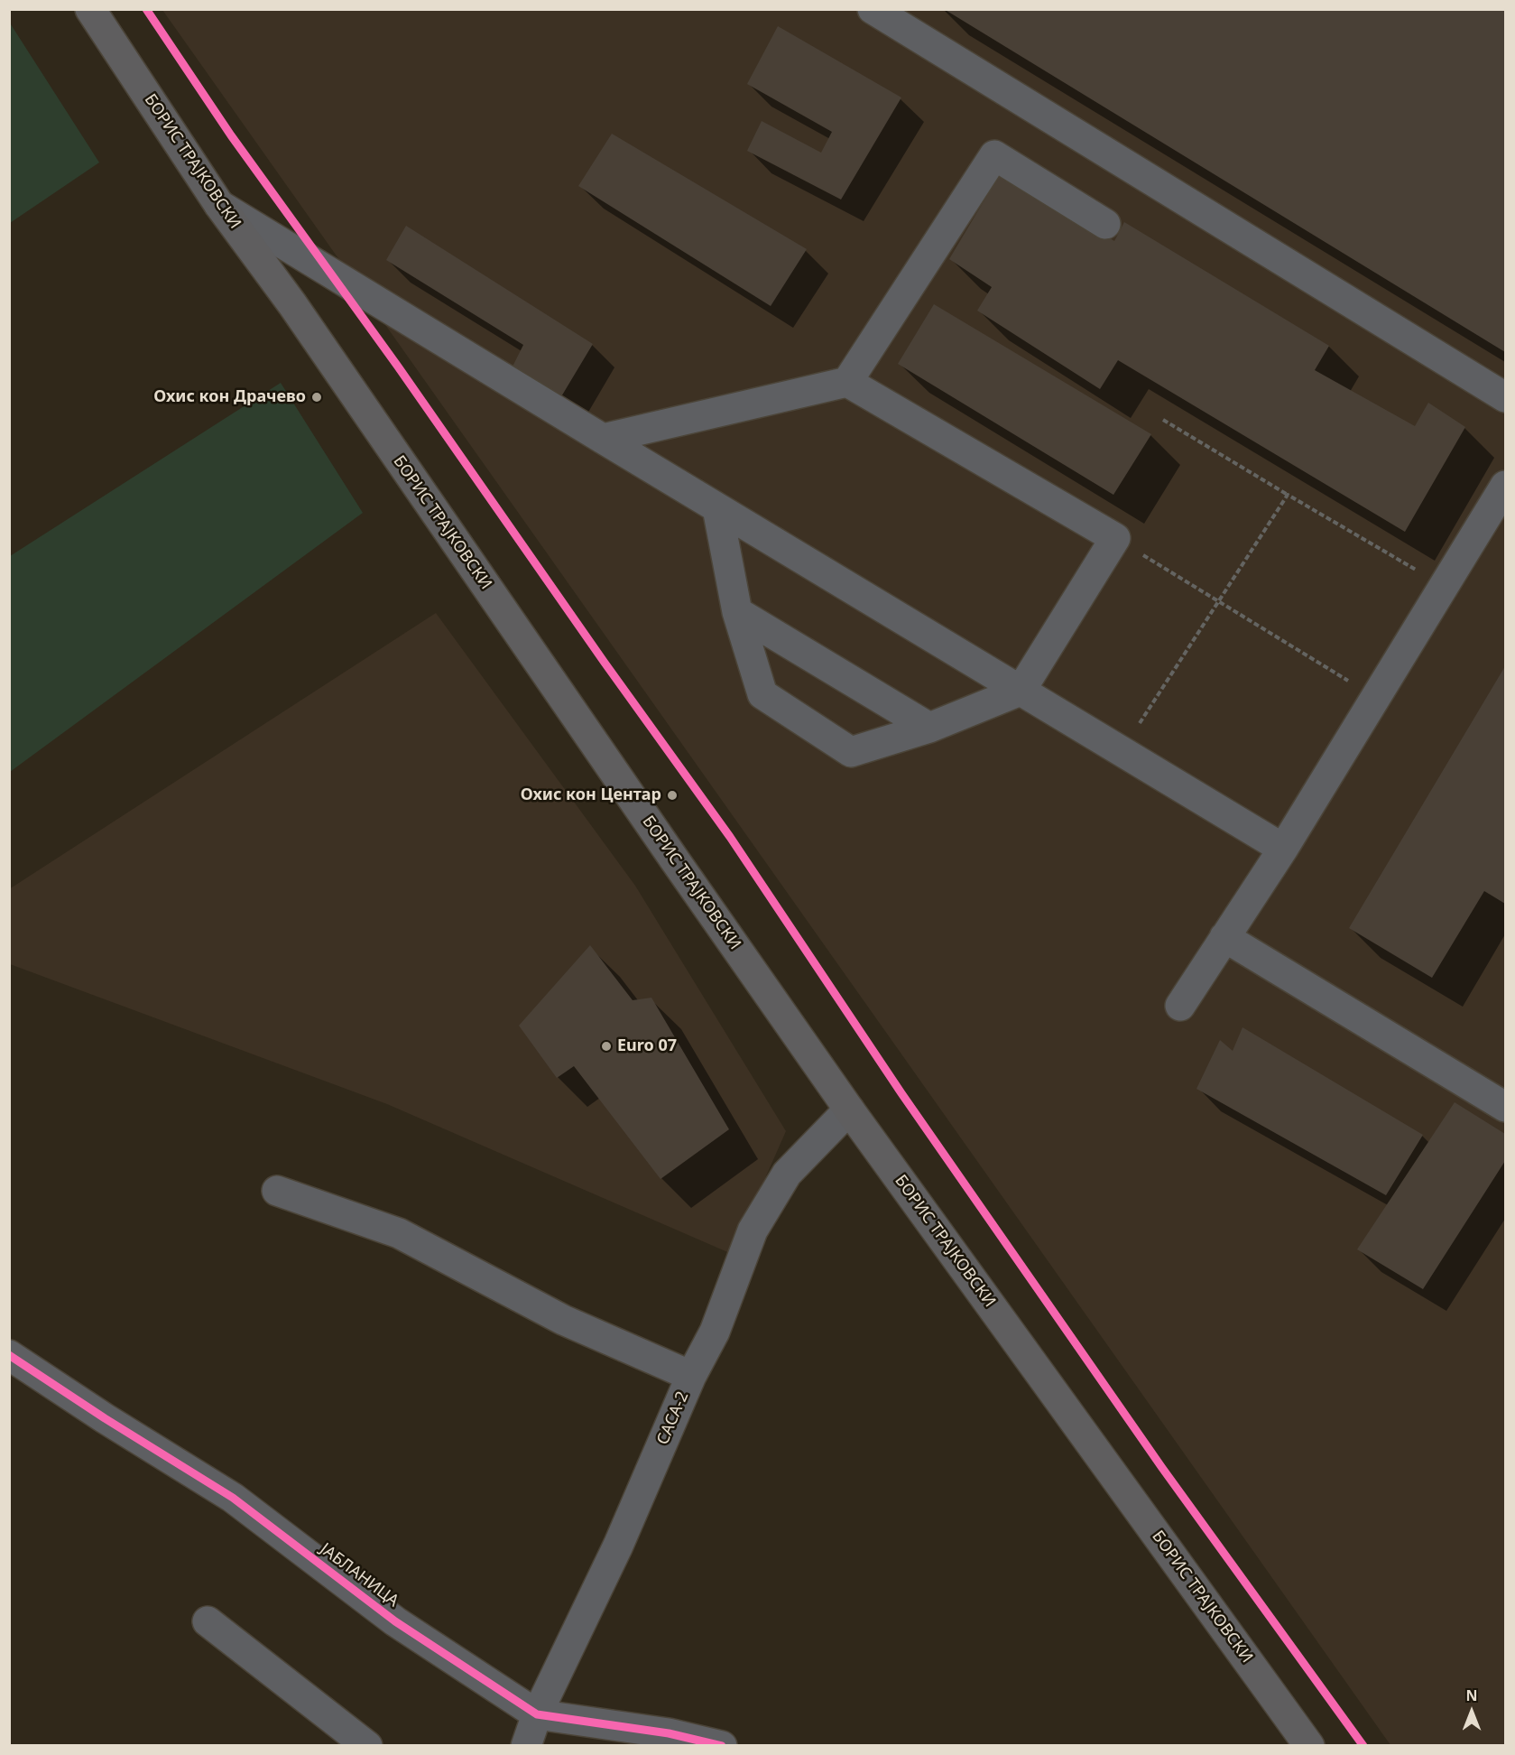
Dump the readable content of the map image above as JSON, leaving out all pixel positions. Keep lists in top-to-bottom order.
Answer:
{
  "streets": {
    "main road": ["БОРИС ТРАЈКОВСКИ"],
    "street": ["САСА-2", "ЈАБЛАНИЦА"]
  },
  "crossings": [
    ["БОРИС ТРАЈКОВСКИ", "САСА-2"],
    ["САСА-2", "ЈАБЛАНИЦА"]
  ],
  "places": ["Охис кон Драчево", "Охис кон Центар", "Euro 07"],
  "north": "top"
}
